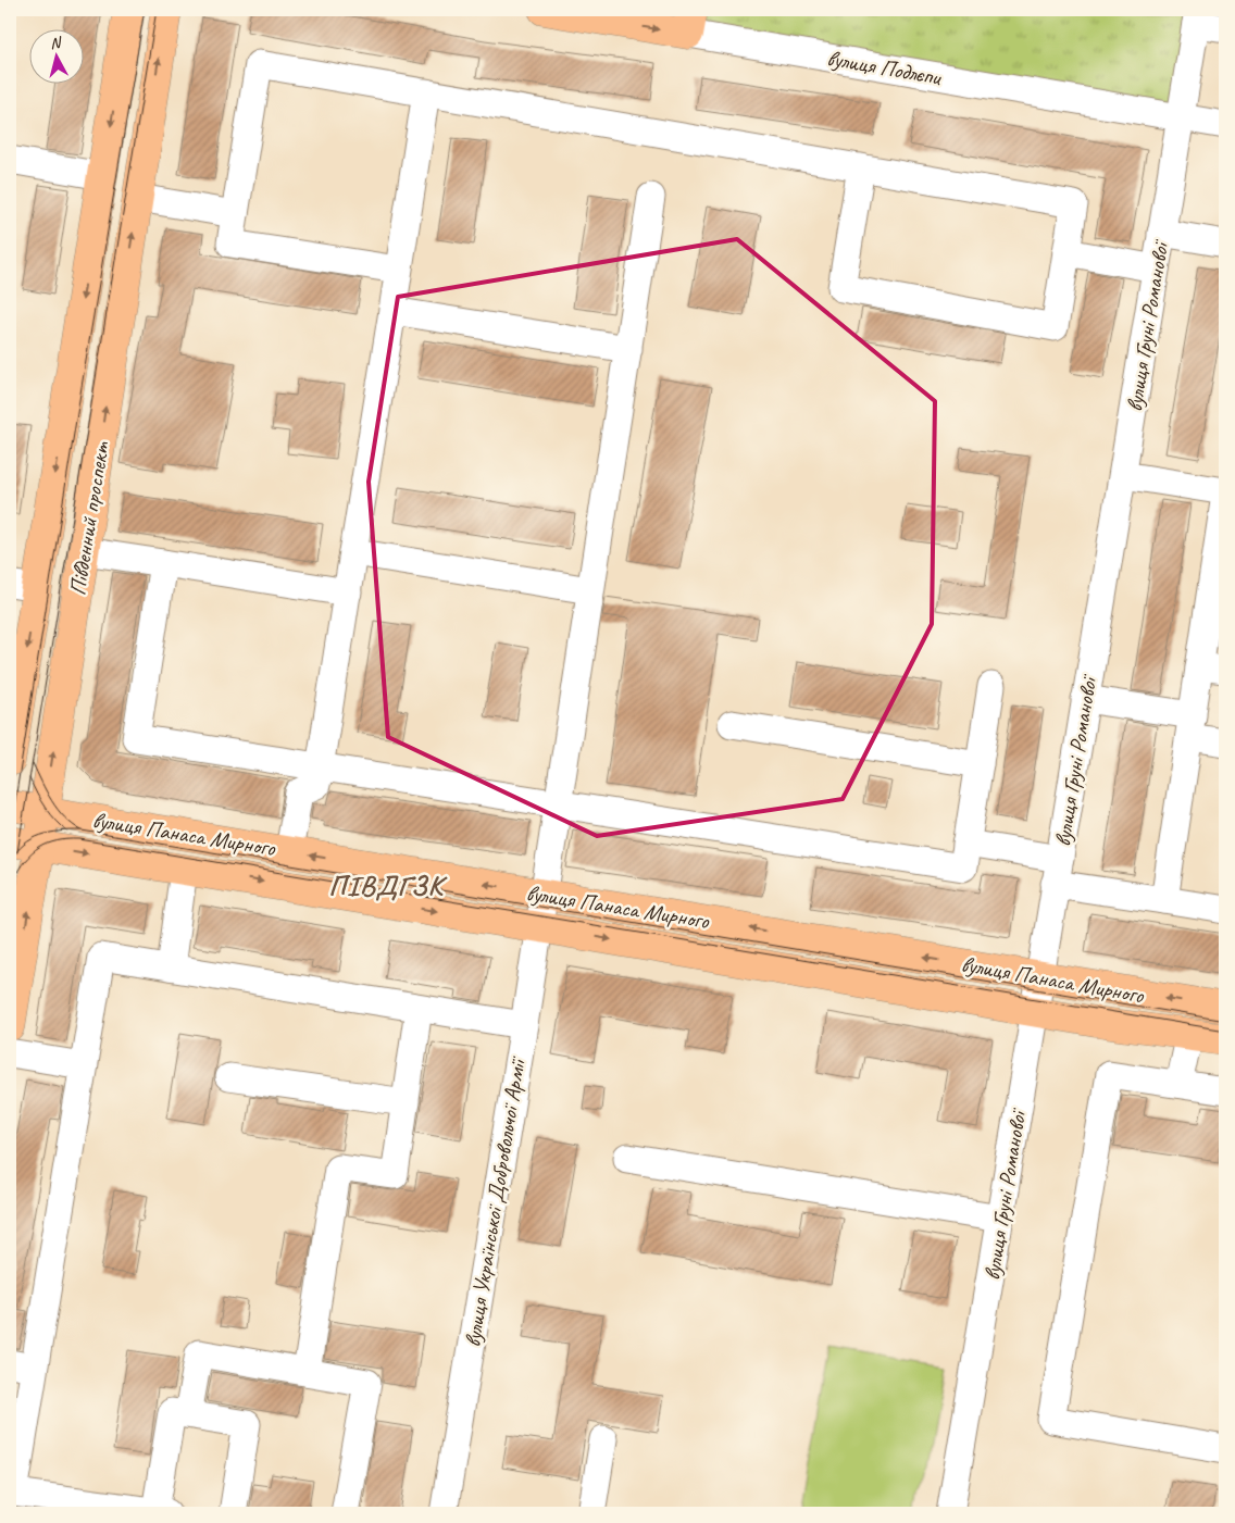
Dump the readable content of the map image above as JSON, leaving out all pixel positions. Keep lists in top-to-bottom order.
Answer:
{
  "streets": {
    "main road": ["вулиця Подлєпи", "Південний проспект", "вулиця Панаса Мирного"],
    "street": ["вулиця Груні Романової", "вулиця Української Добровольчої Армії"]
  },
  "crossings": [
    ["вулиця Подлєпи", "вулиця Груні Романової"],
    ["вулиця Груні Романової", "вулиця Панаса Мирного"],
    ["Південний проспект", "вулиця Панаса Мирного"],
    ["вулиця Панаса Мирного", "вулиця Української Добровольчої Армії"]
  ],
  "districts": ["ПІВДГЗК"],
  "north": "top"
}
